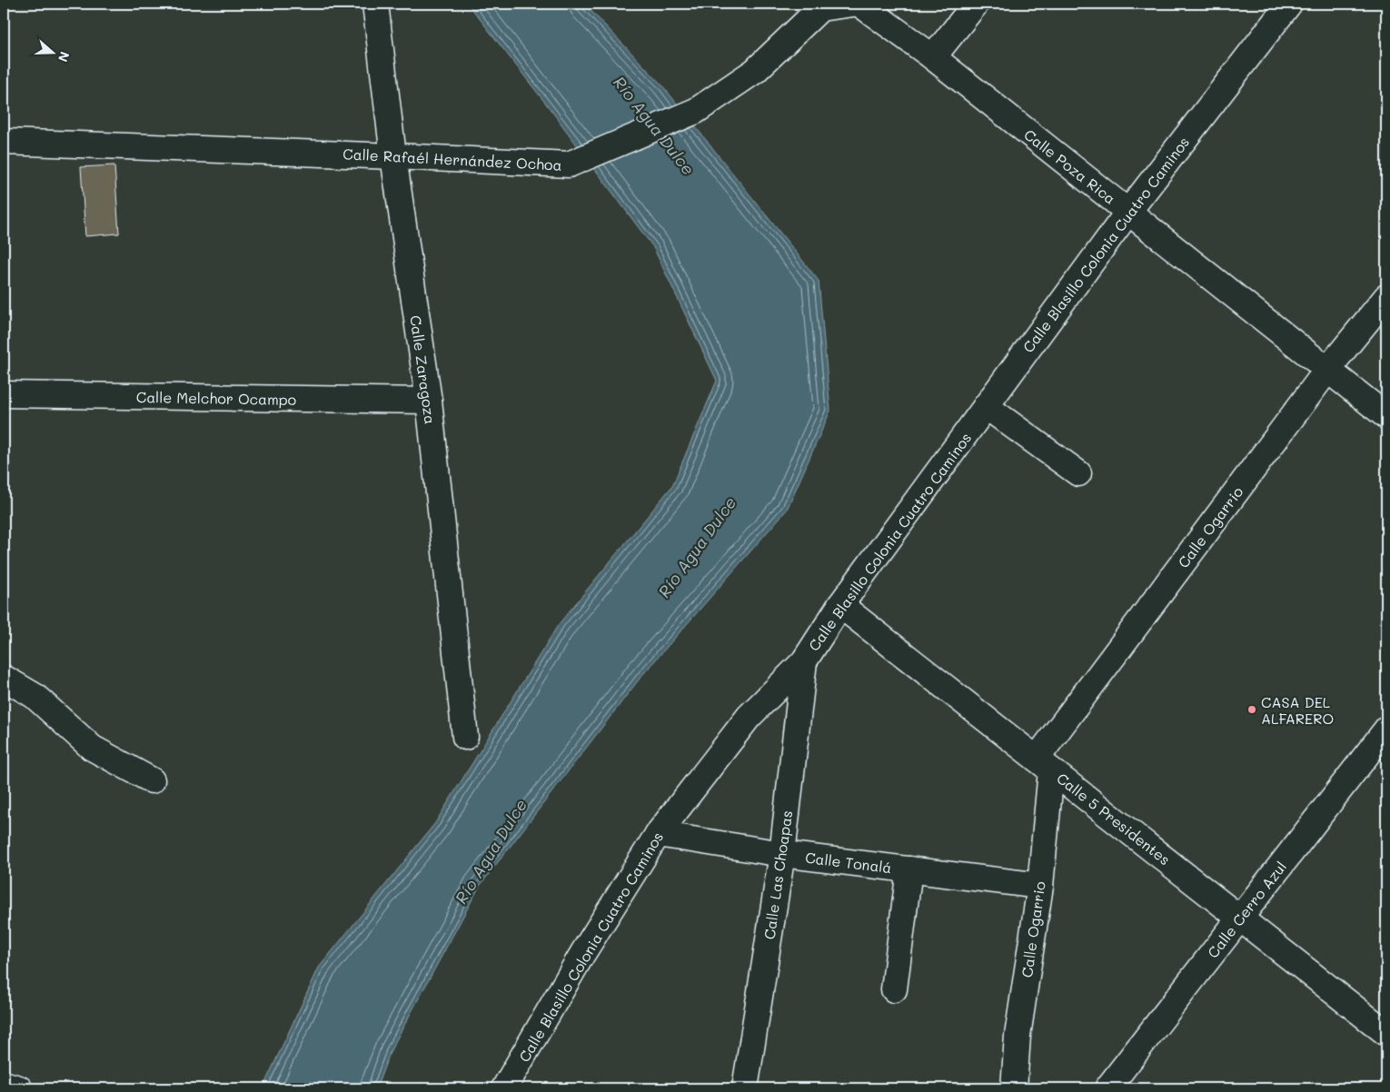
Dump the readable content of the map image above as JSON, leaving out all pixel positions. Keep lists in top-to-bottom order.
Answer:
{
  "streets": {
    "street": [
      "Calle Rafaél Hernández Ochoa",
      "Calle Poza Rica",
      "Calle Blasillo Colonia Cuatro Caminos",
      "Calle Zaragoza",
      "Calle Melchor Ocampo",
      "Calle Ogarrio",
      "Calle 5 Presidentes",
      "Calle Tonalá",
      "Calle Las Choapas",
      "Calle Cerro Azul"
    ]
  },
  "crossings": [
    ["Calle Rafaél Hernández Ochoa", "Calle Zaragoza"],
    ["Calle Poza Rica", "Calle Blasillo Colonia Cuatro Caminos"],
    ["Calle Poza Rica", "Calle Ogarrio"],
    ["Calle Blasillo Colonia Cuatro Caminos", "Calle 5 Presidentes"],
    ["Calle Blasillo Colonia Cuatro Caminos", "Calle Tonalá"],
    ["Calle Blasillo Colonia Cuatro Caminos", "Calle Las Choapas"],
    ["Calle Zaragoza", "Calle Melchor Ocampo"],
    ["Calle Ogarrio", "Calle 5 Presidentes"],
    ["Calle Ogarrio", "Calle Tonalá"],
    ["Calle 5 Presidentes", "Calle Cerro Azul"],
    ["Calle Tonalá", "Calle Las Choapas"]
  ],
  "water": ["Río Agua Dulce"],
  "places": ["CASA DEL ALFARERO"],
  "north": "right"
}
